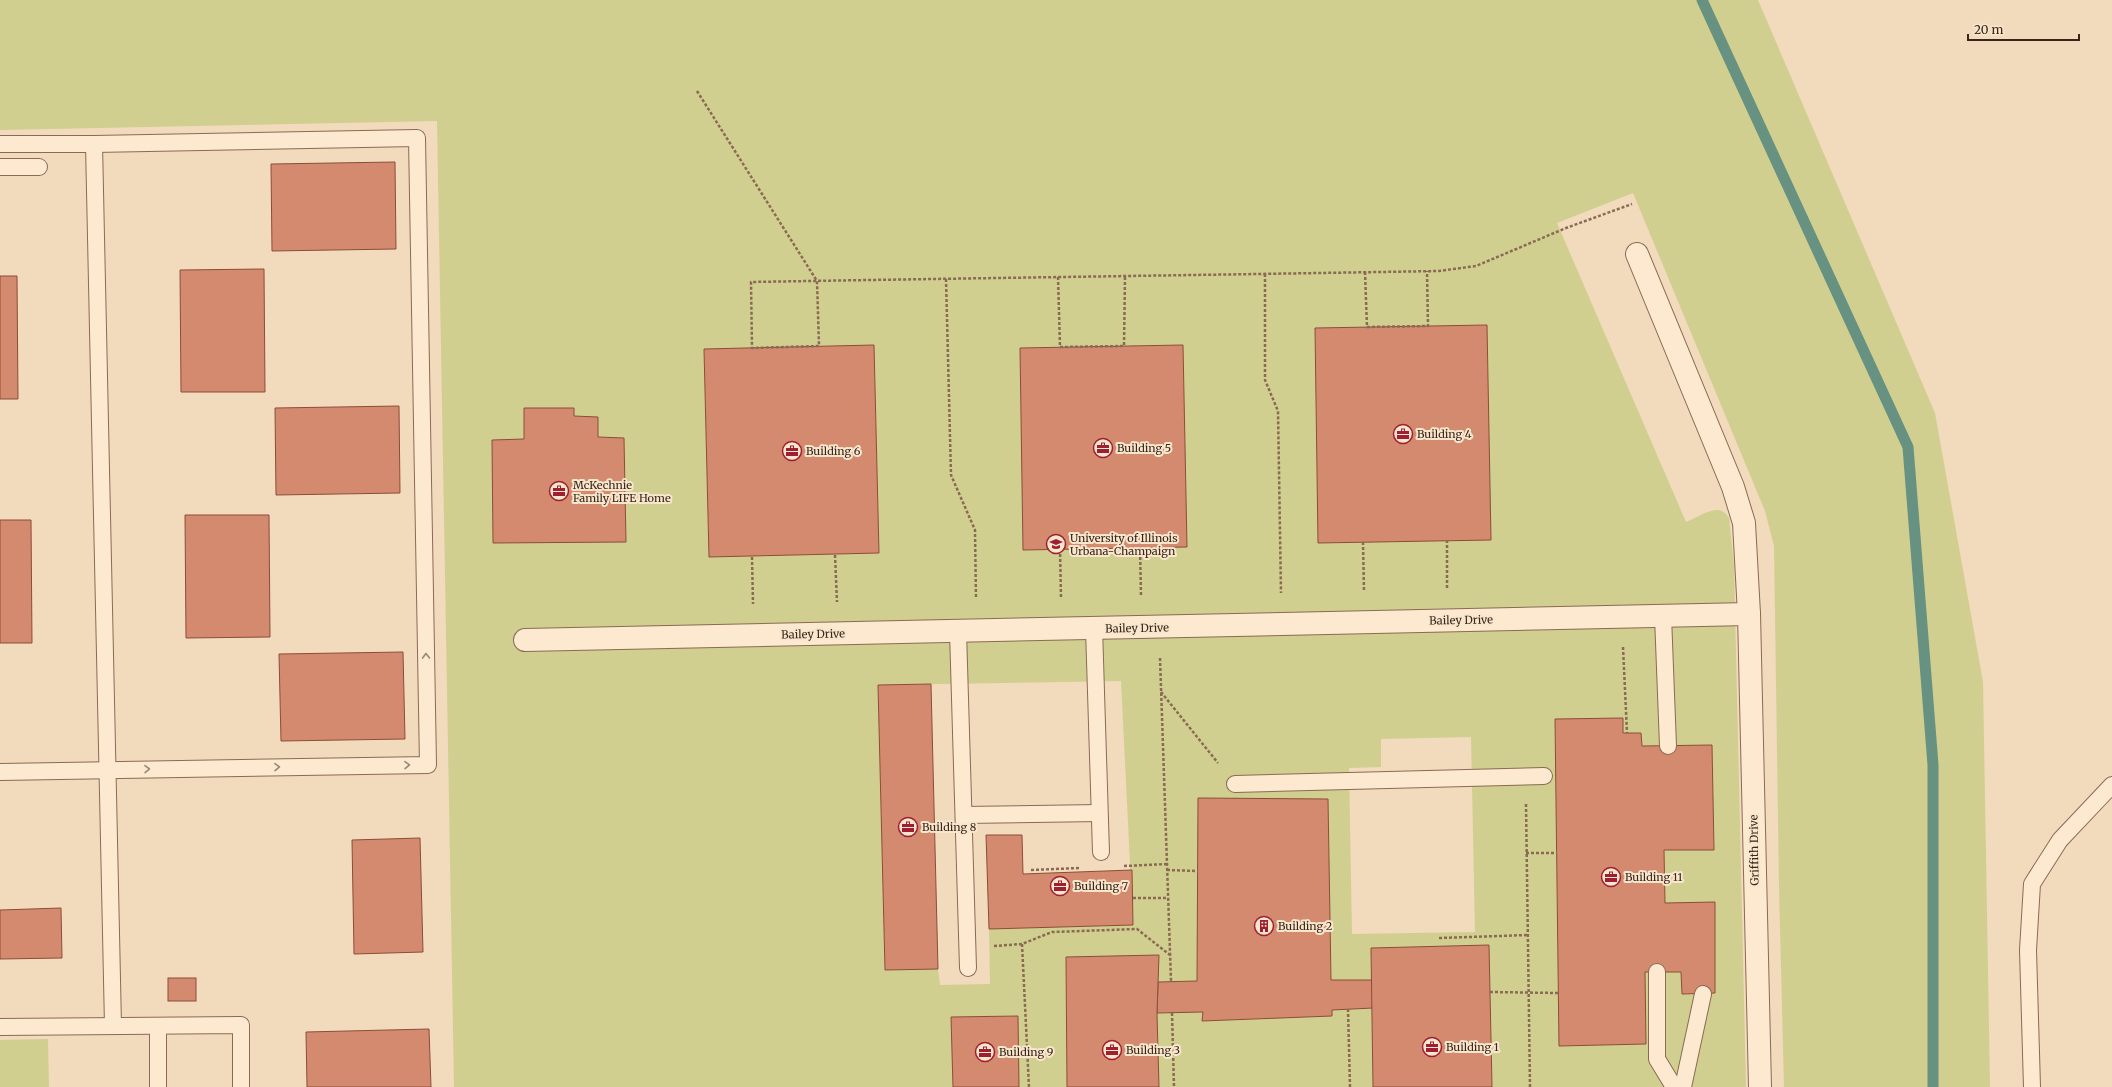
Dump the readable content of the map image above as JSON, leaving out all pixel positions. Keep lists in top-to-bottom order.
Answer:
{
  "streets": {
    "street": ["Bailey Drive", "Griffith Drive"]
  },
  "crossings": [
    ["Bailey Drive", "Griffith Drive"]
  ],
  "places": {
    "office": [
      "Building 4",
      "Building 5",
      "Building 6",
      "McKechnie Family LIFE Home",
      "Building 8",
      "Building 11",
      "Building 7",
      "Building 1",
      "Building 3",
      "Building 9"
    ],
    "school or university": ["University of Illinois Urbana-Champaign"],
    "building": ["Building 2"]
  },
  "scale_bar": "20 m"
}
